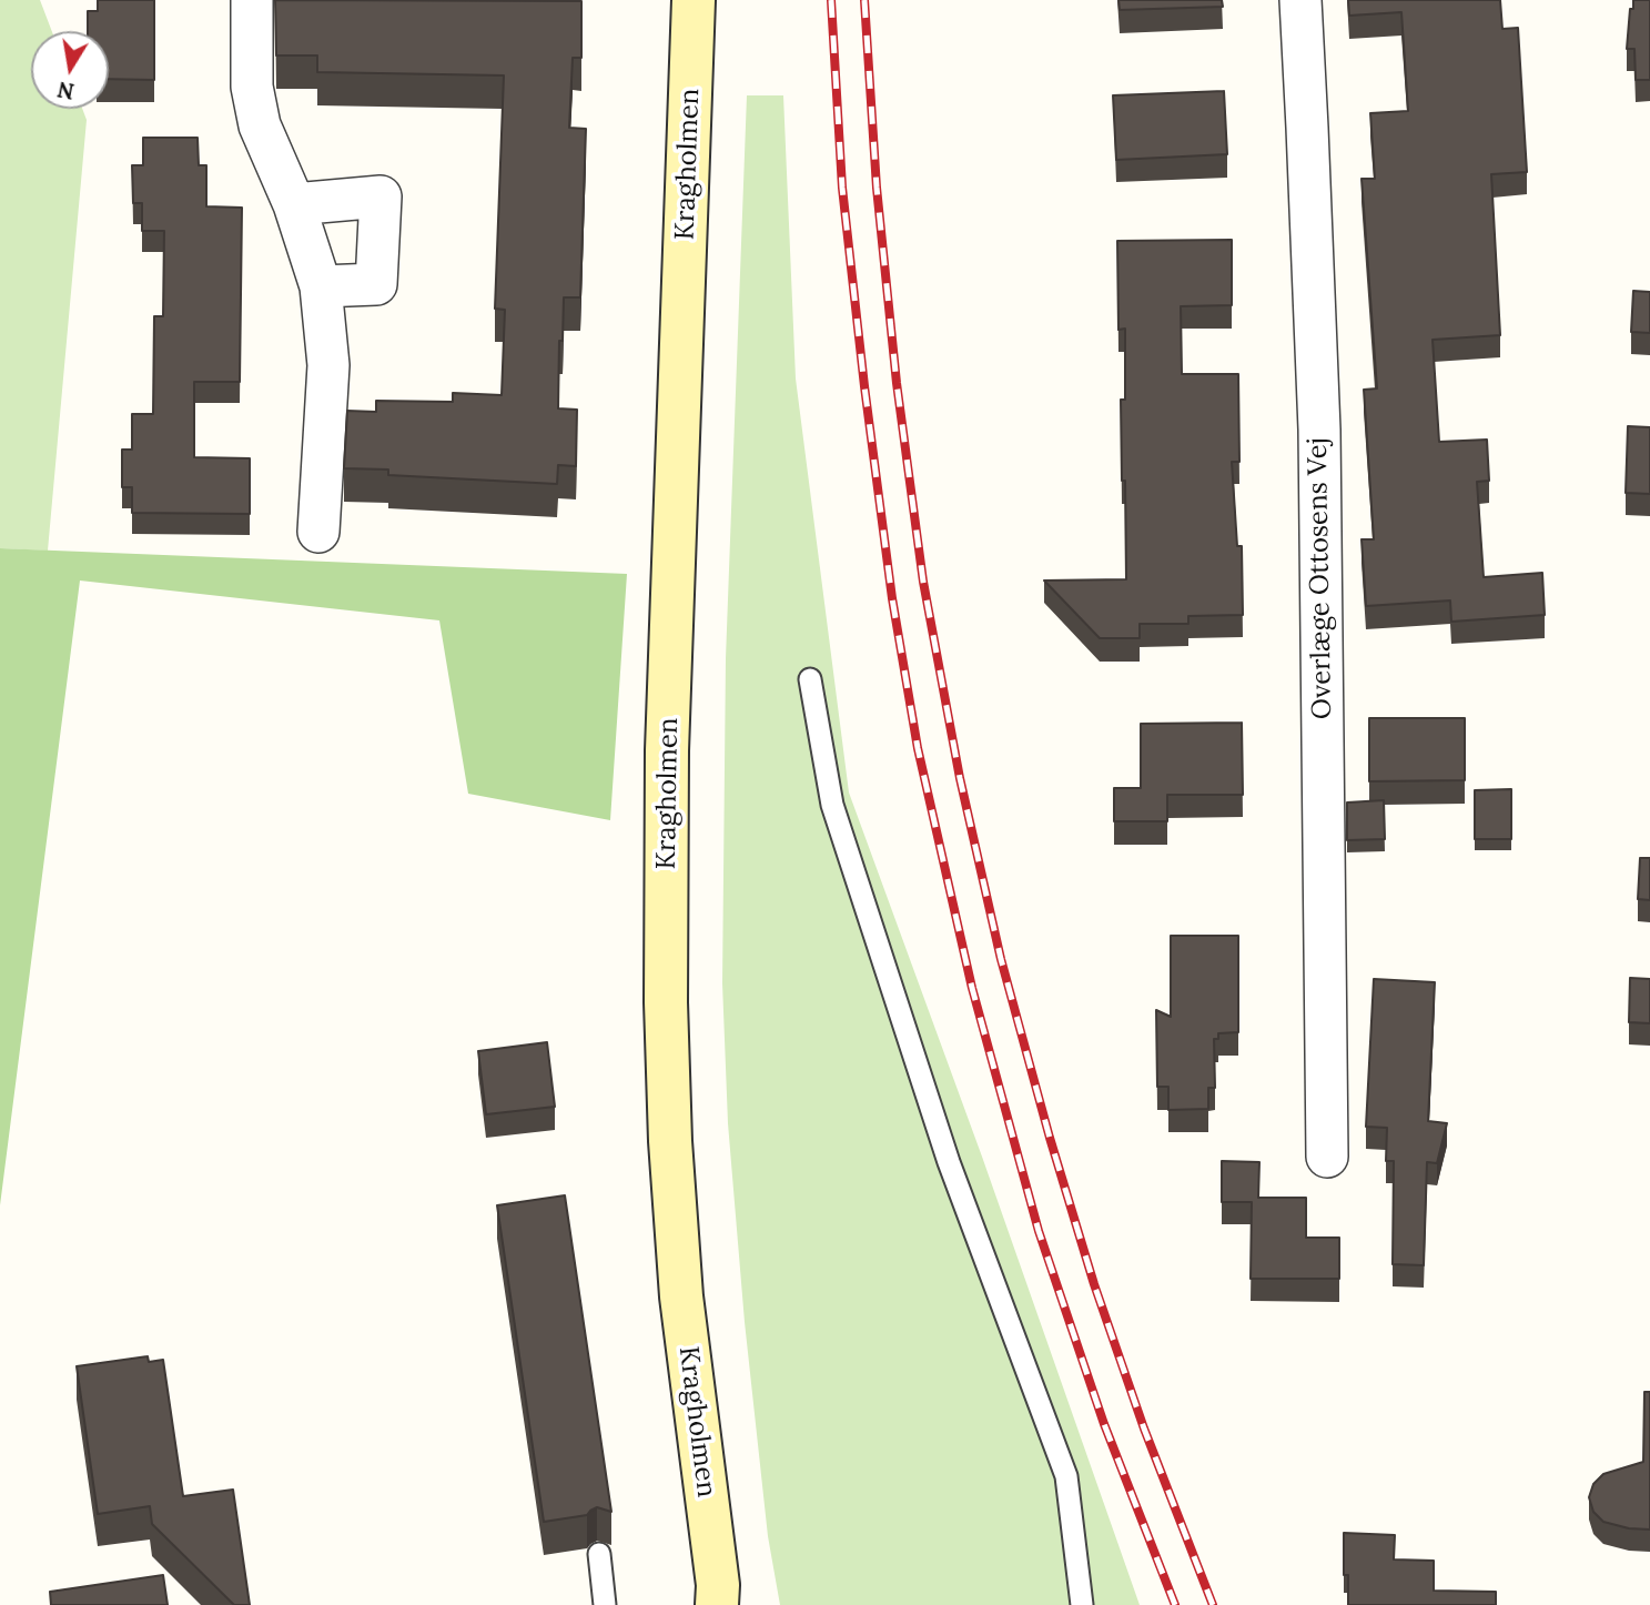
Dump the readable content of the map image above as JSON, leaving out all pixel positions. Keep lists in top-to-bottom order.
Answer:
{
  "streets": {
    "street": ["Kragholmen", "Overlæge Ottosens Vej"]
  },
  "north": "bottom"
}
